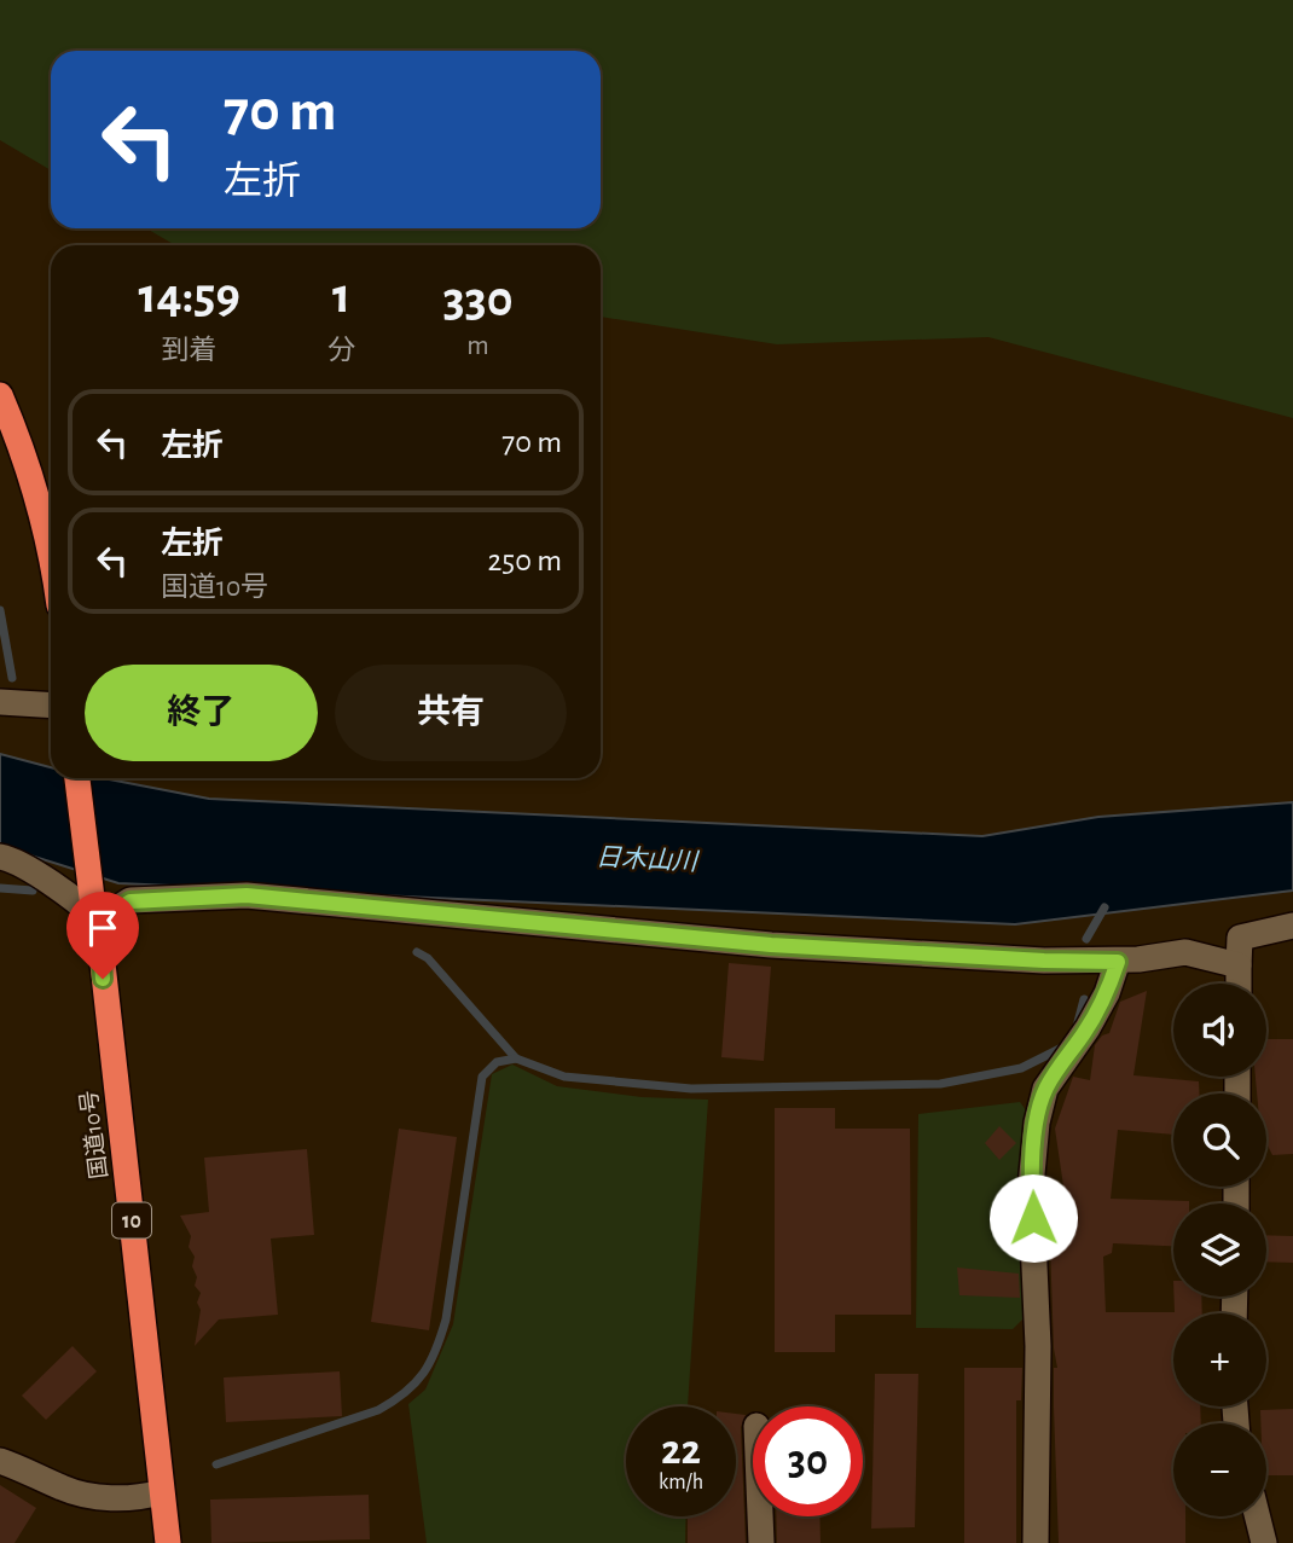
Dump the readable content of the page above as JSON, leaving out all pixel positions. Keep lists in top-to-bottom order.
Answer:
{
  "streets": {
    "highway": ["国道10号", "10"]
  },
  "water": ["日木山川"],
  "page": {
    "turn": ["70 m", "左折"],
    "eta": [
      "14:59",
      "到着",
      "1",
      "分",
      "330",
      "m"
    ],
    "list": [
      {
        "name": "左折",
        "value": "70 m"
      },
      {
        "name": "左折",
        "note": "国道10号",
        "value": "250 m"
      }
    ],
    "buttons": ["終了", "共有"],
    "map_buttons": ["+", "−"],
    "speed": "22 km/h",
    "limit": "30"
  }
}
